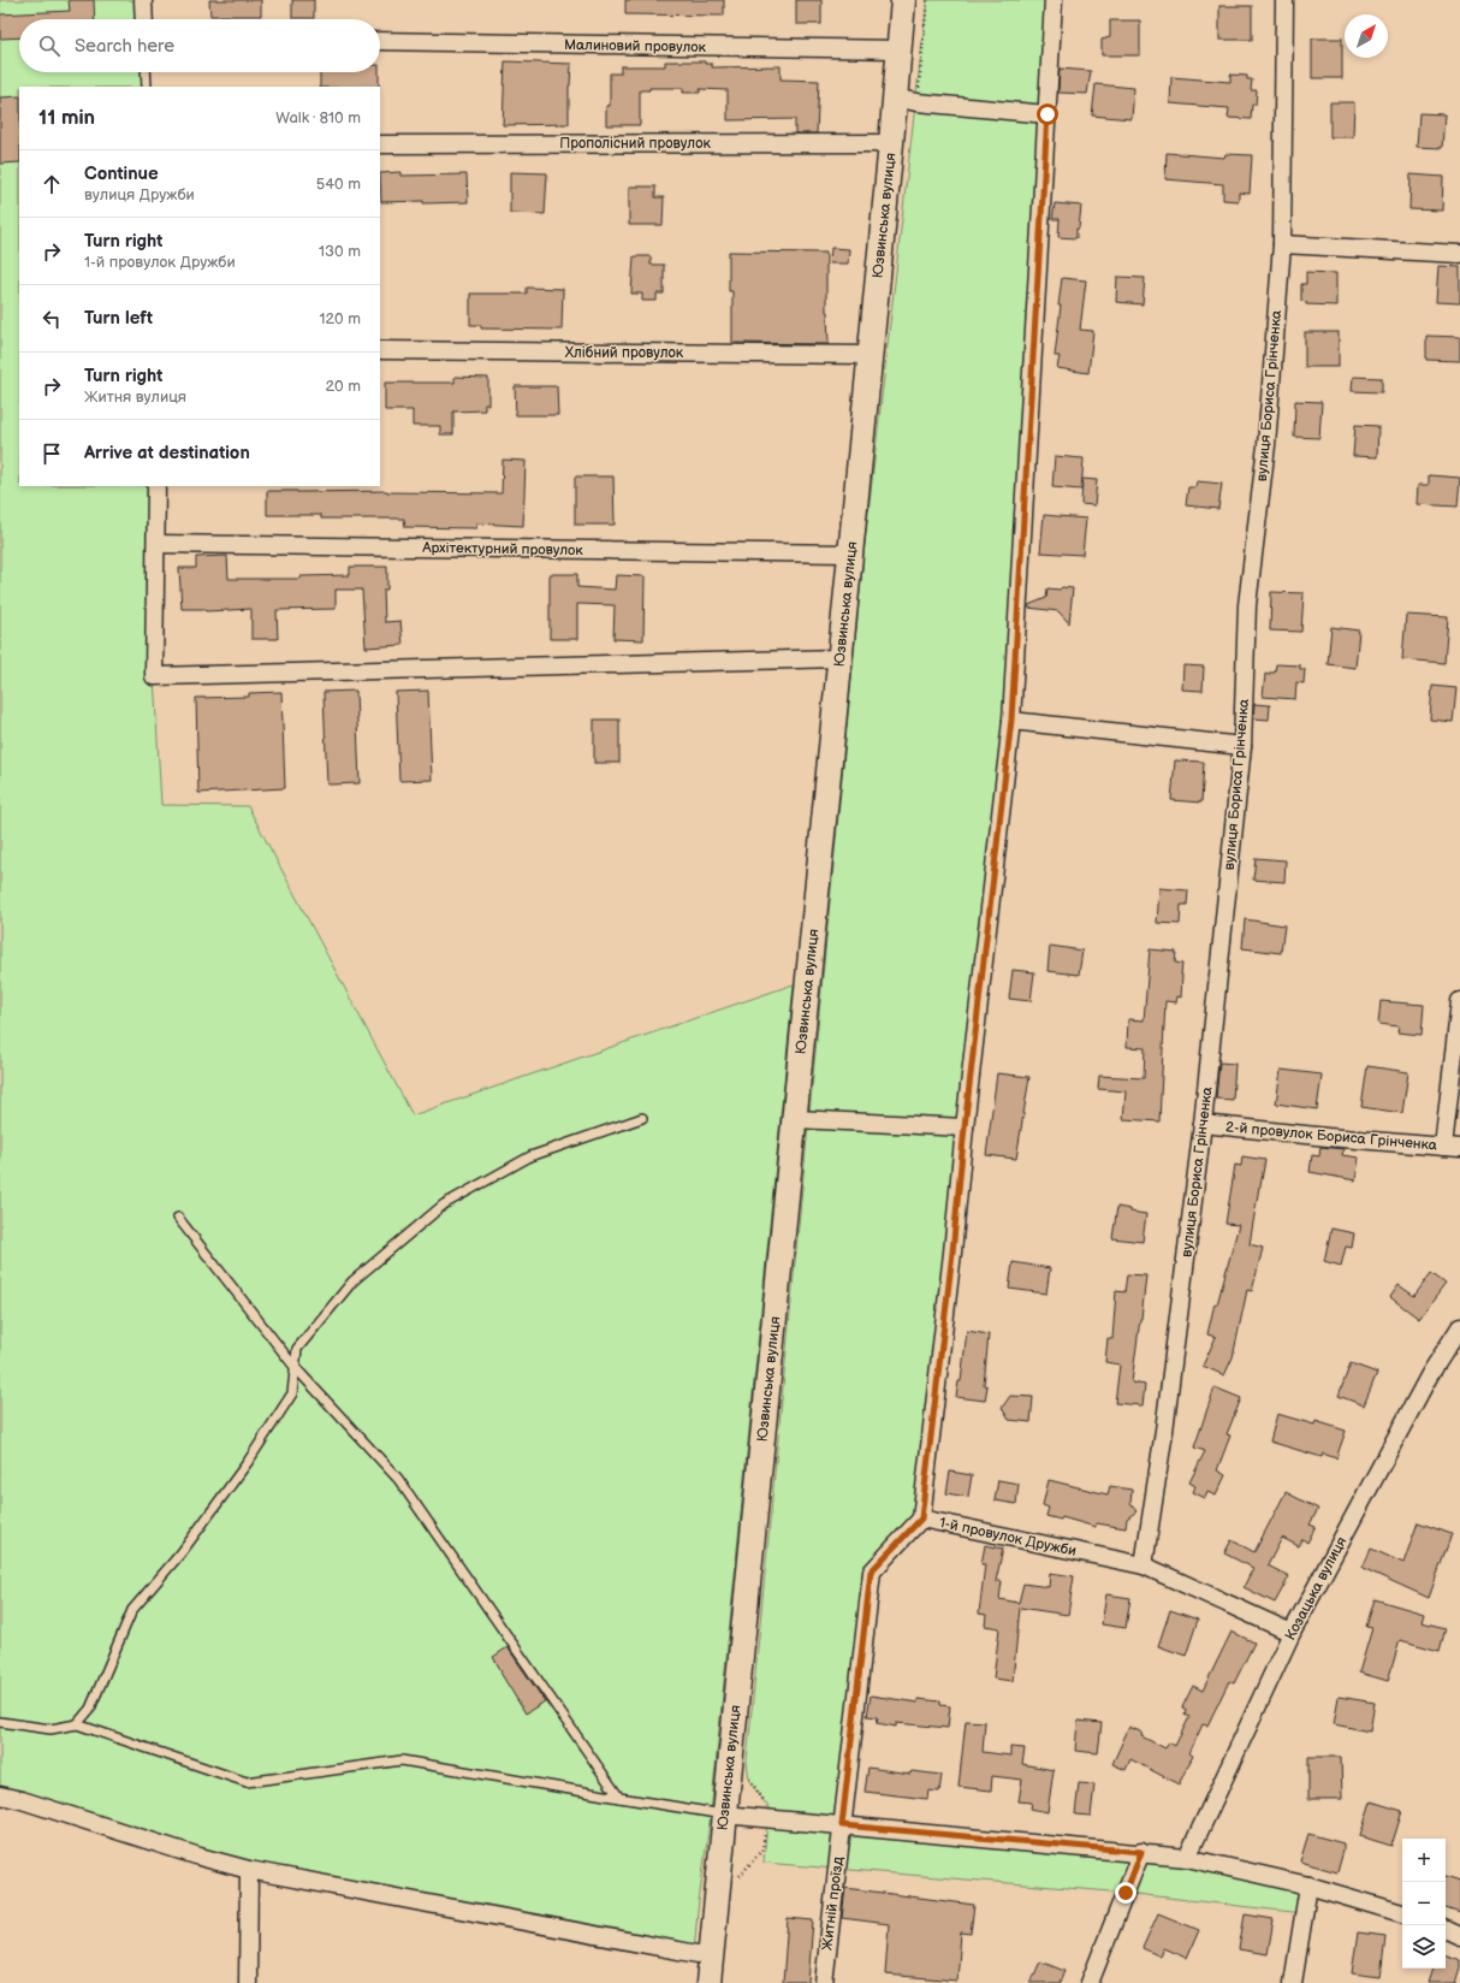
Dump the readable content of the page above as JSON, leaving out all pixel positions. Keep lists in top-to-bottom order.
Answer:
{
  "streets": {
    "main road": ["Юзвинська вулиця"],
    "street": [
      "Малиновий провулок",
      "Прополісний провулок",
      "Хлібний провулок",
      "вулиця Бориса Грінченка",
      "Архітектурний провулок",
      "2-й провулок Бориса Грінченка",
      "1-й провулок Дружби",
      "Козацька вулиця",
      "Житній проїзд"
    ]
  },
  "crossings": [
    ["Малиновий провулок", "Юзвинська вулиця"],
    ["Прополісний провулок", "Юзвинська вулиця"],
    ["Юзвинська вулиця", "Хлібний провулок"],
    ["Юзвинська вулиця", "Архітектурний провулок"],
    ["вулиця Бориса Грінченка", "2-й провулок Бориса Грінченка"],
    ["вулиця Бориса Грінченка", "1-й провулок Дружби"],
    ["1-й провулок Дружби", "Козацька вулиця"],
    ["1-й провулок Дружби", "Житній проїзд"]
  ],
  "north": "top right",
  "page": {
    "search": "Search here",
    "heading": ["11 min", "Walk · 810 m"],
    "list": [
      ["Continue", "вулиця Дружби", "540 m"],
      ["Turn right", "1-й провулок Дружби", "130 m"],
      ["Turn left", "120 m"],
      ["Turn right", "Житня вулиця", "20 m"],
      "Arrive at destination"
    ],
    "map_buttons": ["+", "−"]
  }
}
